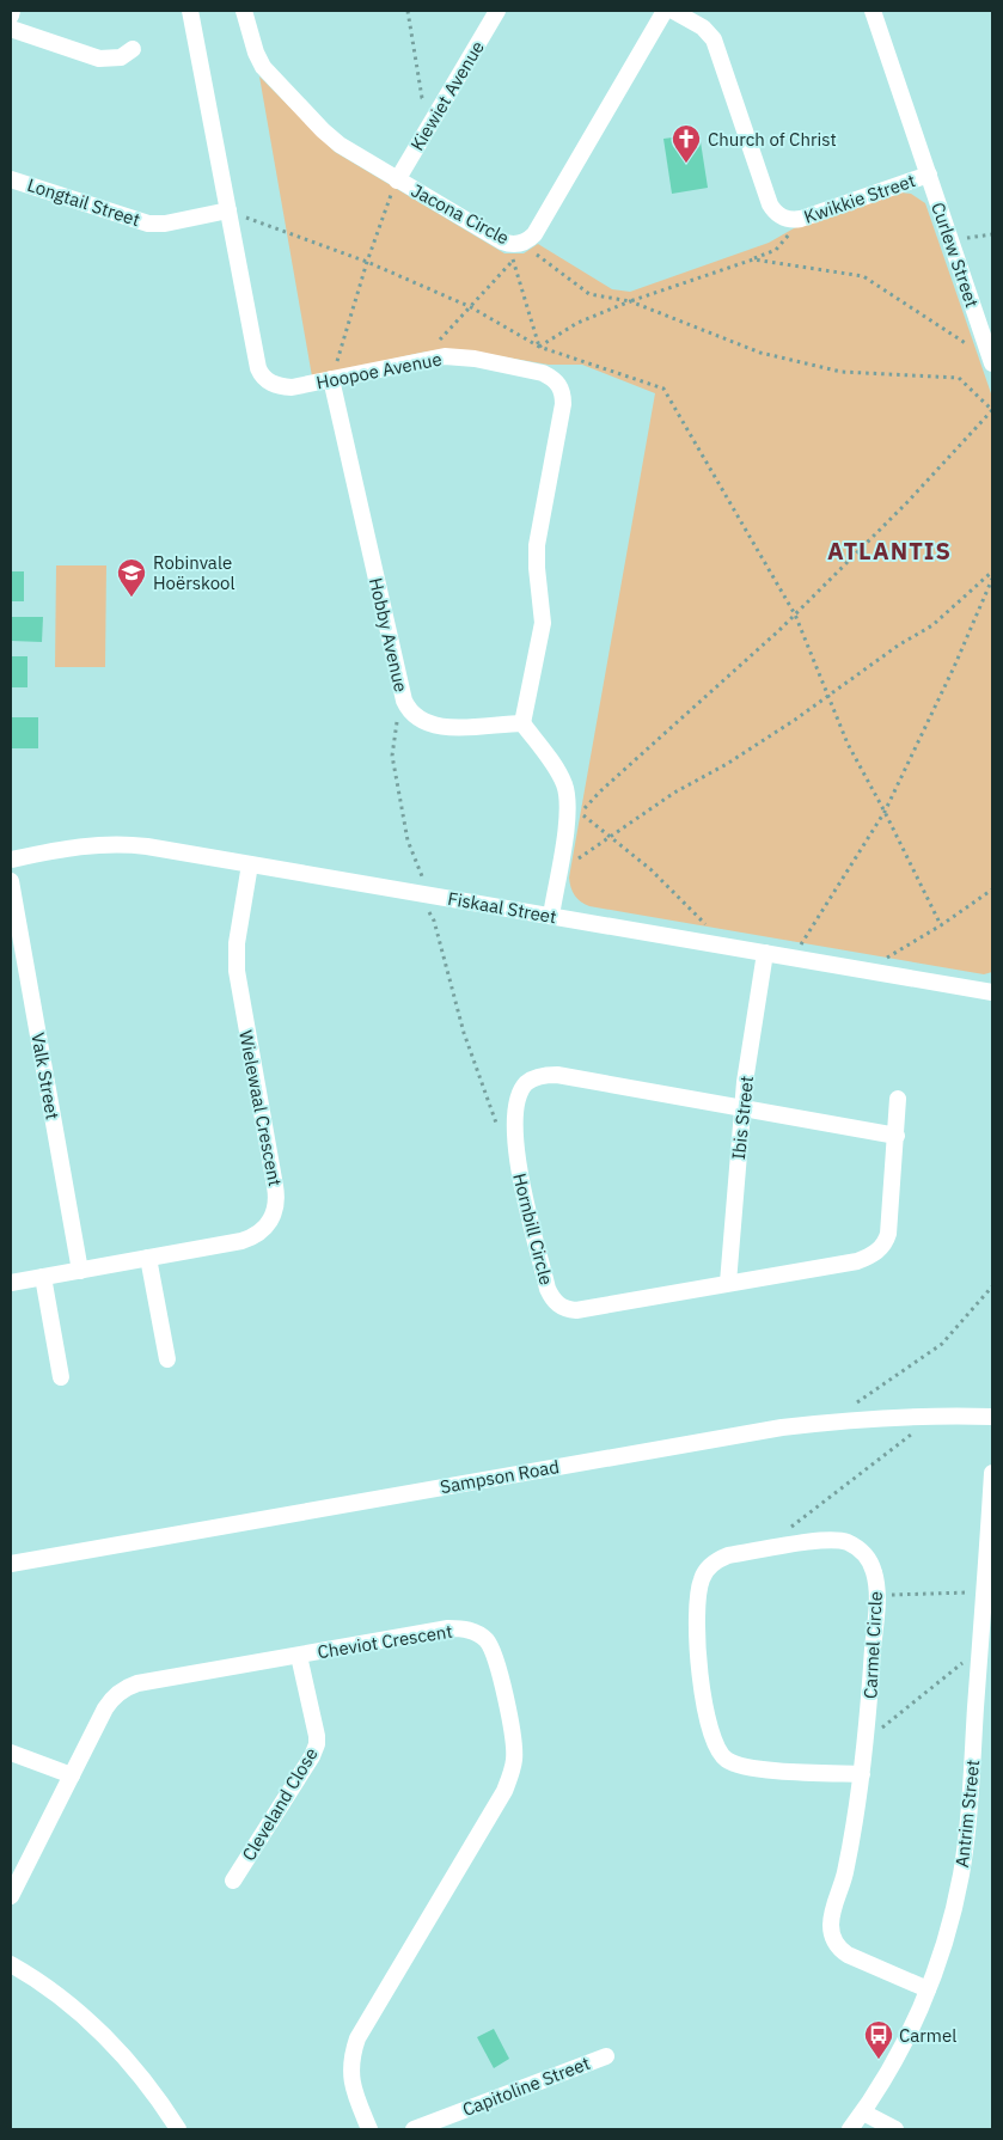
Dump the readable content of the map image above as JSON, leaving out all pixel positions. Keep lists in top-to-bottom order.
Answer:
{
  "streets": {
    "street": [
      "Kiewiet Avenue",
      "Kwikkie Street",
      "Longtail Street",
      "Jacona Circle",
      "Curlew Street",
      "Hoopoe Avenue",
      "Hobby Avenue",
      "Fiskaal Street",
      "Valk Street",
      "Wielewaal Crescent",
      "Ibis Street",
      "Hornbill Circle",
      "Sampson Road",
      "Cheviot Crescent",
      "Carmel Circle",
      "Cleveland Close",
      "Antrim Street",
      "Capitoline Street"
    ]
  },
  "crossings": [
    ["Kiewiet Avenue", "Jacona Circle"],
    ["Kwikkie Street", "Curlew Street"],
    ["Longtail Street", "Hoopoe Avenue"],
    ["Hoopoe Avenue", "Hobby Avenue"],
    ["Fiskaal Street", "Wielewaal Crescent"],
    ["Fiskaal Street", "Ibis Street"],
    ["Valk Street", "Wielewaal Crescent"],
    ["Ibis Street", "Hornbill Circle"],
    ["Cheviot Crescent", "Cleveland Close"],
    ["Carmel Circle", "Antrim Street"]
  ],
  "districts": ["ATLANTIS"],
  "places": {
    "church": ["Church of Christ"],
    "school or university": ["Robinvale Hoërskool"],
    "bus stop": ["Carmel"]
  }
}
